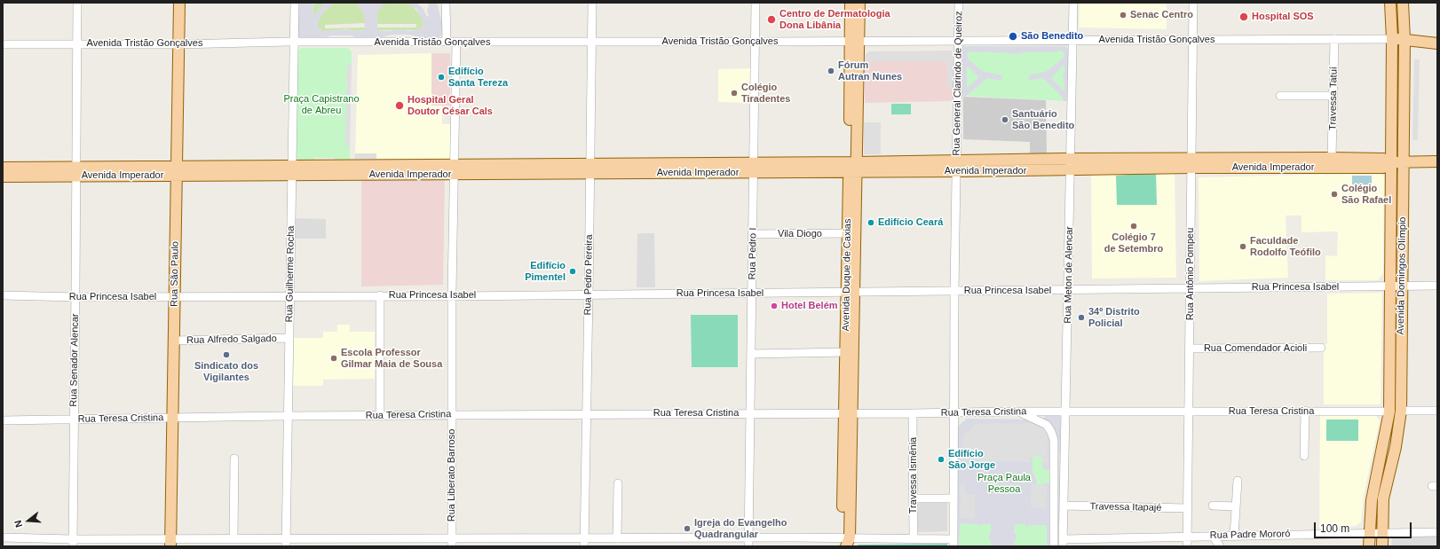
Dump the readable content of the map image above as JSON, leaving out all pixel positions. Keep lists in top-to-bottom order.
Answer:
{
  "streets": {
    "main road": [
      "Avenida Tristão Gonçalves",
      "Avenida Imperador",
      "Rua São Paulo",
      "Avenida Duque de Caxias",
      "Avenida Domingos Olímpio"
    ],
    "street": [
      "Rua General Clarindo de Queiroz",
      "Travessa Tatuí",
      "Vila Diogo",
      "Rua Pedro I",
      "Rua Guilherme Rocha",
      "Rua Antônio Pompeu",
      "Rua Pedro Pereira",
      "Rua Meton de Alencar",
      "Rua Princesa Isabel",
      "Rua Alfredo Salgado",
      "Rua Comendador Acioli",
      "Rua Senador Alencar",
      "Rua Teresa Cristina",
      "Rua Liberato Barroso",
      "Travessa Ismênia",
      "Travessa Itapajé",
      "Rua Padre Mororó"
    ]
  },
  "crossings": [
    ["Avenida Tristão Gonçalves", "Rua General Clarindo de Queiroz"],
    ["Avenida Tristão Gonçalves", "Travessa Tatuí"],
    ["Avenida Tristão Gonçalves", "Rua Pedro I"],
    ["Avenida Tristão Gonçalves", "Rua São Paulo"],
    ["Avenida Tristão Gonçalves", "Rua Guilherme Rocha"],
    ["Avenida Tristão Gonçalves", "Rua Antônio Pompeu"],
    ["Avenida Tristão Gonçalves", "Rua Pedro Pereira"],
    ["Avenida Tristão Gonçalves", "Avenida Duque de Caxias"],
    ["Avenida Tristão Gonçalves", "Rua Meton de Alencar"],
    ["Avenida Tristão Gonçalves", "Avenida Domingos Olímpio"],
    ["Avenida Tristão Gonçalves", "Rua Senador Alencar"],
    ["Avenida Tristão Gonçalves", "Rua Liberato Barroso"],
    ["Rua General Clarindo de Queiroz", "Avenida Imperador"],
    ["Rua General Clarindo de Queiroz", "Rua Princesa Isabel"],
    ["Rua General Clarindo de Queiroz", "Rua Teresa Cristina"],
    ["Travessa Tatuí", "Avenida Imperador"],
    ["Avenida Imperador", "Rua Pedro I"],
    ["Avenida Imperador", "Rua São Paulo"],
    ["Avenida Imperador", "Rua Guilherme Rocha"],
    ["Avenida Imperador", "Rua Antônio Pompeu"],
    ["Avenida Imperador", "Rua Pedro Pereira"],
    ["Avenida Imperador", "Avenida Duque de Caxias"],
    ["Avenida Imperador", "Rua Meton de Alencar"],
    ["Avenida Imperador", "Avenida Domingos Olímpio"],
    ["Avenida Imperador", "Rua Senador Alencar"],
    ["Avenida Imperador", "Rua Liberato Barroso"],
    ["Vila Diogo", "Rua Pedro I"],
    ["Vila Diogo", "Avenida Duque de Caxias"],
    ["Rua Pedro I", "Rua Princesa Isabel"],
    ["Rua Pedro I", "Rua Teresa Cristina"],
    ["Rua São Paulo", "Rua Princesa Isabel"],
    ["Rua São Paulo", "Rua Alfredo Salgado"],
    ["Rua São Paulo", "Rua Teresa Cristina"],
    ["Rua Guilherme Rocha", "Rua Princesa Isabel"],
    ["Rua Guilherme Rocha", "Rua Alfredo Salgado"],
    ["Rua Guilherme Rocha", "Rua Teresa Cristina"],
    ["Rua Antônio Pompeu", "Rua Princesa Isabel"],
    ["Rua Antônio Pompeu", "Rua Comendador Acioli"],
    ["Rua Antônio Pompeu", "Rua Teresa Cristina"],
    ["Rua Antônio Pompeu", "Travessa Itapajé"],
    ["Rua Antônio Pompeu", "Rua Padre Mororó"],
    ["Rua Pedro Pereira", "Rua Princesa Isabel"],
    ["Rua Pedro Pereira", "Rua Teresa Cristina"],
    ["Avenida Duque de Caxias", "Rua Princesa Isabel"],
    ["Avenida Duque de Caxias", "Rua Teresa Cristina"],
    ["Rua Meton de Alencar", "Rua Princesa Isabel"],
    ["Rua Meton de Alencar", "Rua Teresa Cristina"],
    ["Rua Meton de Alencar", "Travessa Itapajé"],
    ["Rua Meton de Alencar", "Rua Padre Mororó"],
    ["Avenida Domingos Olímpio", "Rua Princesa Isabel"],
    ["Avenida Domingos Olímpio", "Rua Teresa Cristina"],
    ["Avenida Domingos Olímpio", "Rua Padre Mororó"],
    ["Rua Princesa Isabel", "Rua Senador Alencar"],
    ["Rua Princesa Isabel", "Rua Liberato Barroso"],
    ["Rua Senador Alencar", "Rua Teresa Cristina"],
    ["Rua Teresa Cristina", "Rua Liberato Barroso"],
    ["Rua Teresa Cristina", "Travessa Ismênia"]
  ],
  "parks": ["Praça Capistrano de Abreu", "Praça Paula Pessoa"],
  "places": [
    "Senac Centro",
    "Hospital SOS",
    "Centro de Dermatologia Dona Libânia",
    "São Benedito",
    "Fórum Autran Nunes",
    "Edifício Santa Tereza",
    "Colégio Tiradentes",
    "Hospital Geral Doutor César Cals",
    "Santuário São Benedito",
    "Colégio São Rafael",
    "Edifício Ceará",
    "Colégio 7 de Setembro",
    "Faculdade Rodolfo Teófilo",
    "Edifício Pimentel",
    "Hotel Belém",
    "34º Distrito Policial",
    "Sindicato dos Vigilantes",
    "Escola Professor Gilmar Maia de Sousa",
    "Edifício São Jorge",
    "Igreja do Evangelho Quadrangular"
  ],
  "scale_bar": "100 m",
  "north": "left"
}
